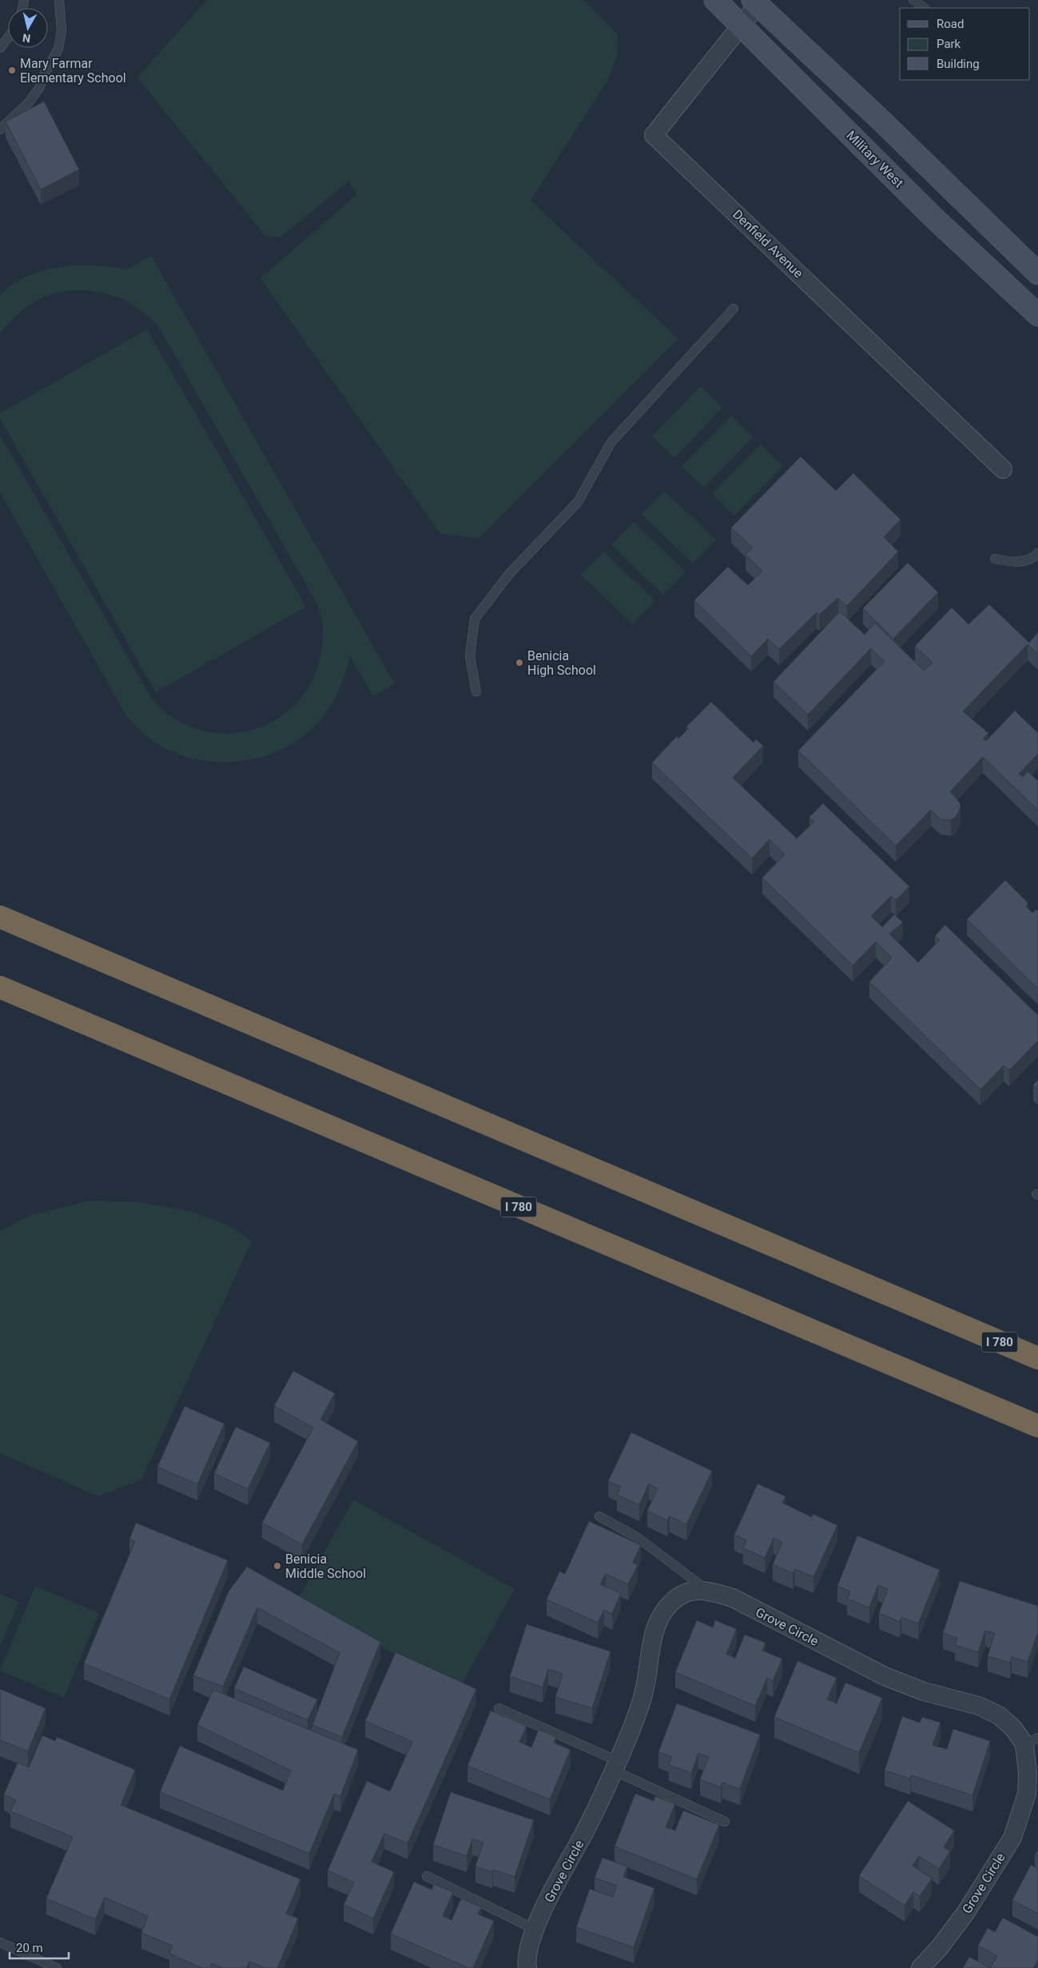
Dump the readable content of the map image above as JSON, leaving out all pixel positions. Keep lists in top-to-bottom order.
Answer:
{
  "streets": {
    "highway": ["I 780"],
    "main road": ["Military West"],
    "street": ["Denfield Avenue", "Grove Circle"]
  },
  "crossings": [
    ["Military West", "Denfield Avenue"]
  ],
  "places": ["Mary Farmar Elementary School", "Benicia High School", "Benicia Middle School"],
  "legend": ["Road", "Park", "Building"],
  "scale_bar": "20 m",
  "north": "bottom"
}
